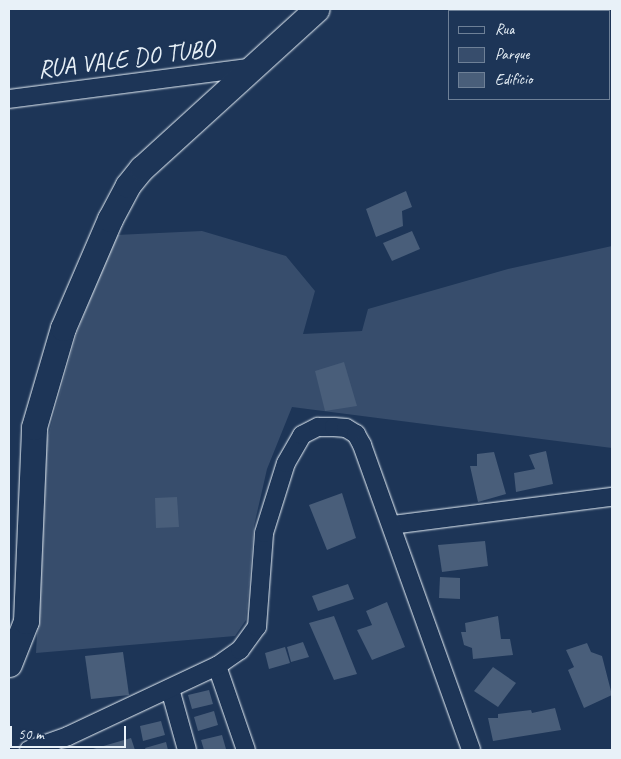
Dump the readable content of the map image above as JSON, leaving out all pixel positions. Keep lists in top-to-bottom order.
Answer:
{
  "streets": {
    "street": ["RUA VALE DO TUBO"]
  },
  "legend": ["Rua", "Parque", "Edifício"],
  "scale_bar": "50 m"
}
